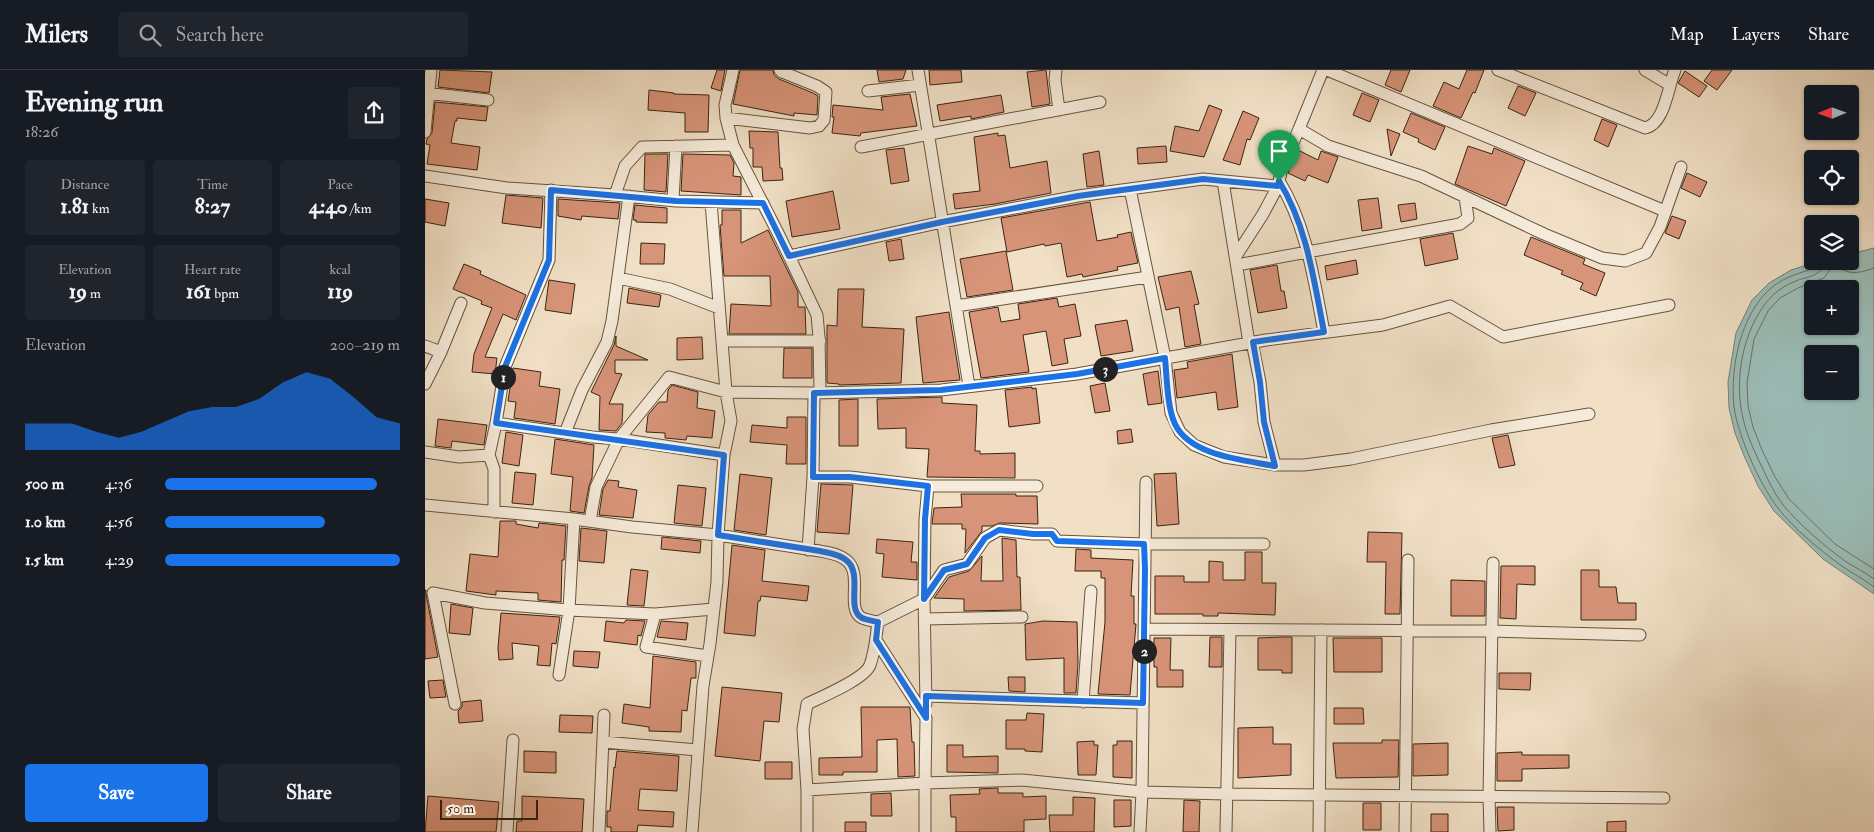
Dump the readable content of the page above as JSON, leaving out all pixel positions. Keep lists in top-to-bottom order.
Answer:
{
  "scale_bar": "50 m",
  "north": "left",
  "page": {
    "header": "Milers",
    "search": "Search here",
    "nav": ["Map", "Layers", "Share"],
    "heading": ["Evening run", "18:26"],
    "map_buttons": ["+", "−"],
    "stats": [
      ["Distance", "1.81 km"],
      ["Time", "8:27"],
      ["Pace", "4:40 /km"],
      ["Elevation", "19 m"],
      ["Heart rate", "161 bpm"],
      ["kcal", "119"]
    ],
    "chart": ["Elevation", "200–219 m"],
    "pins": ["3", "1", "2"],
    "list": [
      {
        "name": "500 m",
        "note": "4:36"
      },
      {
        "name": "1.0 km",
        "note": "4:56"
      },
      {
        "name": "1.5 km",
        "note": "4:29"
      }
    ],
    "buttons": ["Save", "Share"],
    "scale": "50 m"
  }
}
